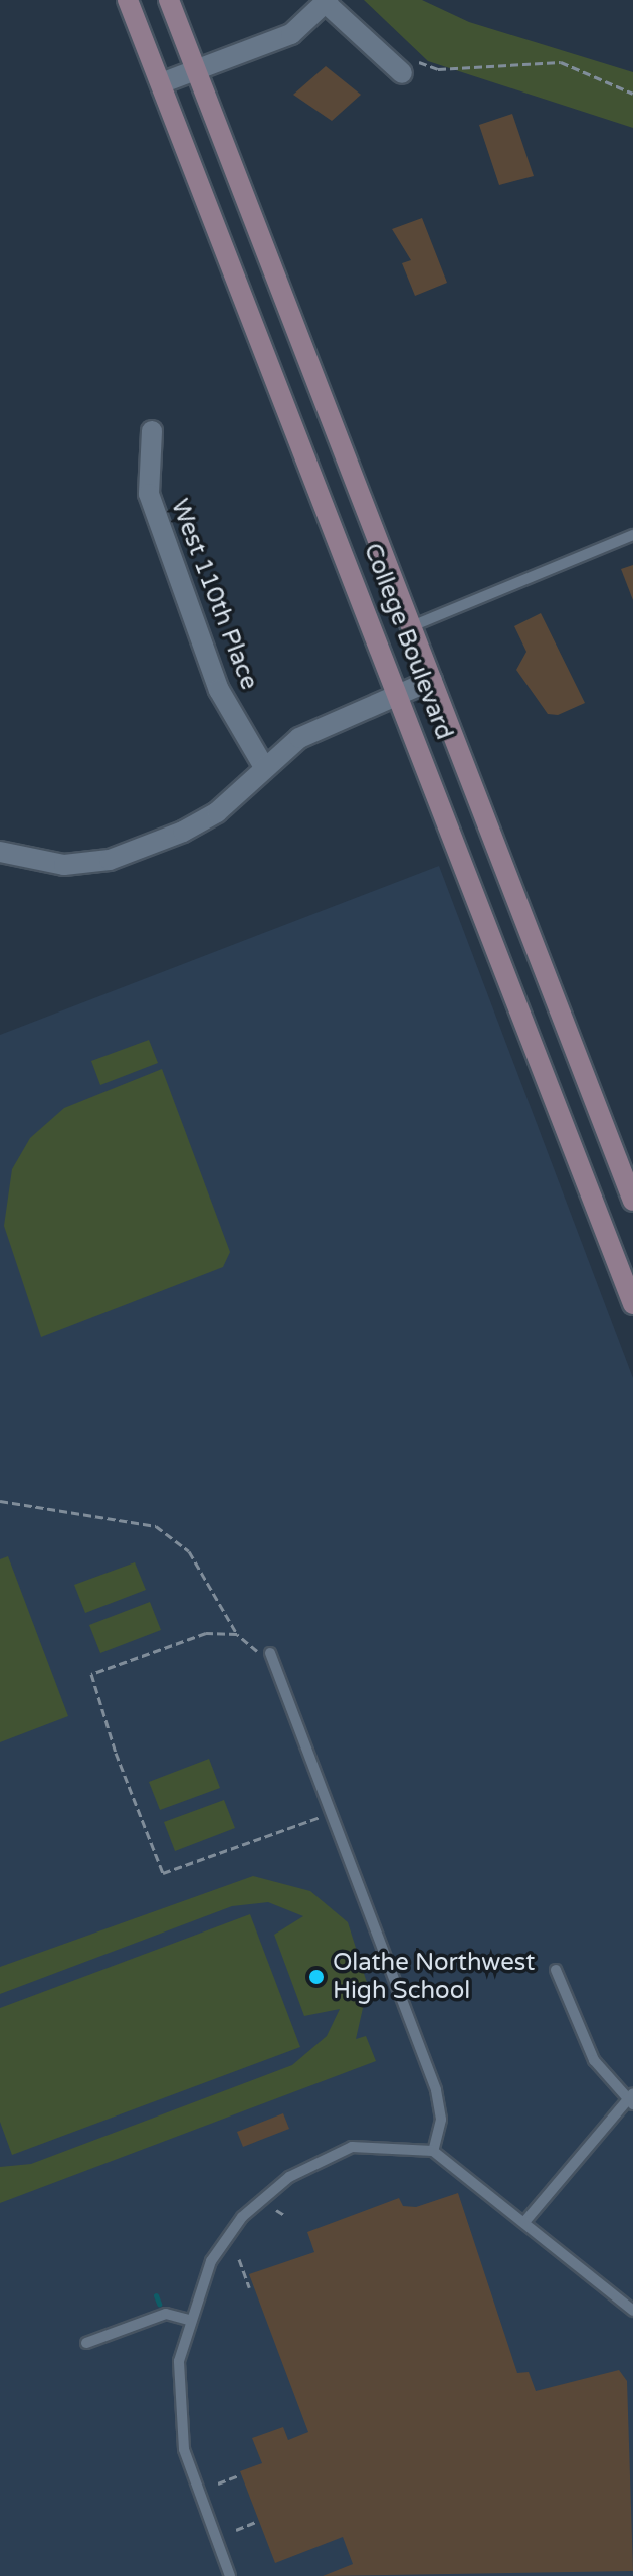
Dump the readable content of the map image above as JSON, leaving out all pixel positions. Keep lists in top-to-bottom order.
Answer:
{
  "streets": {
    "main road": ["College Boulevard"],
    "street": ["West 110th Place"]
  },
  "places": ["Olathe Northwest High School"]
}
